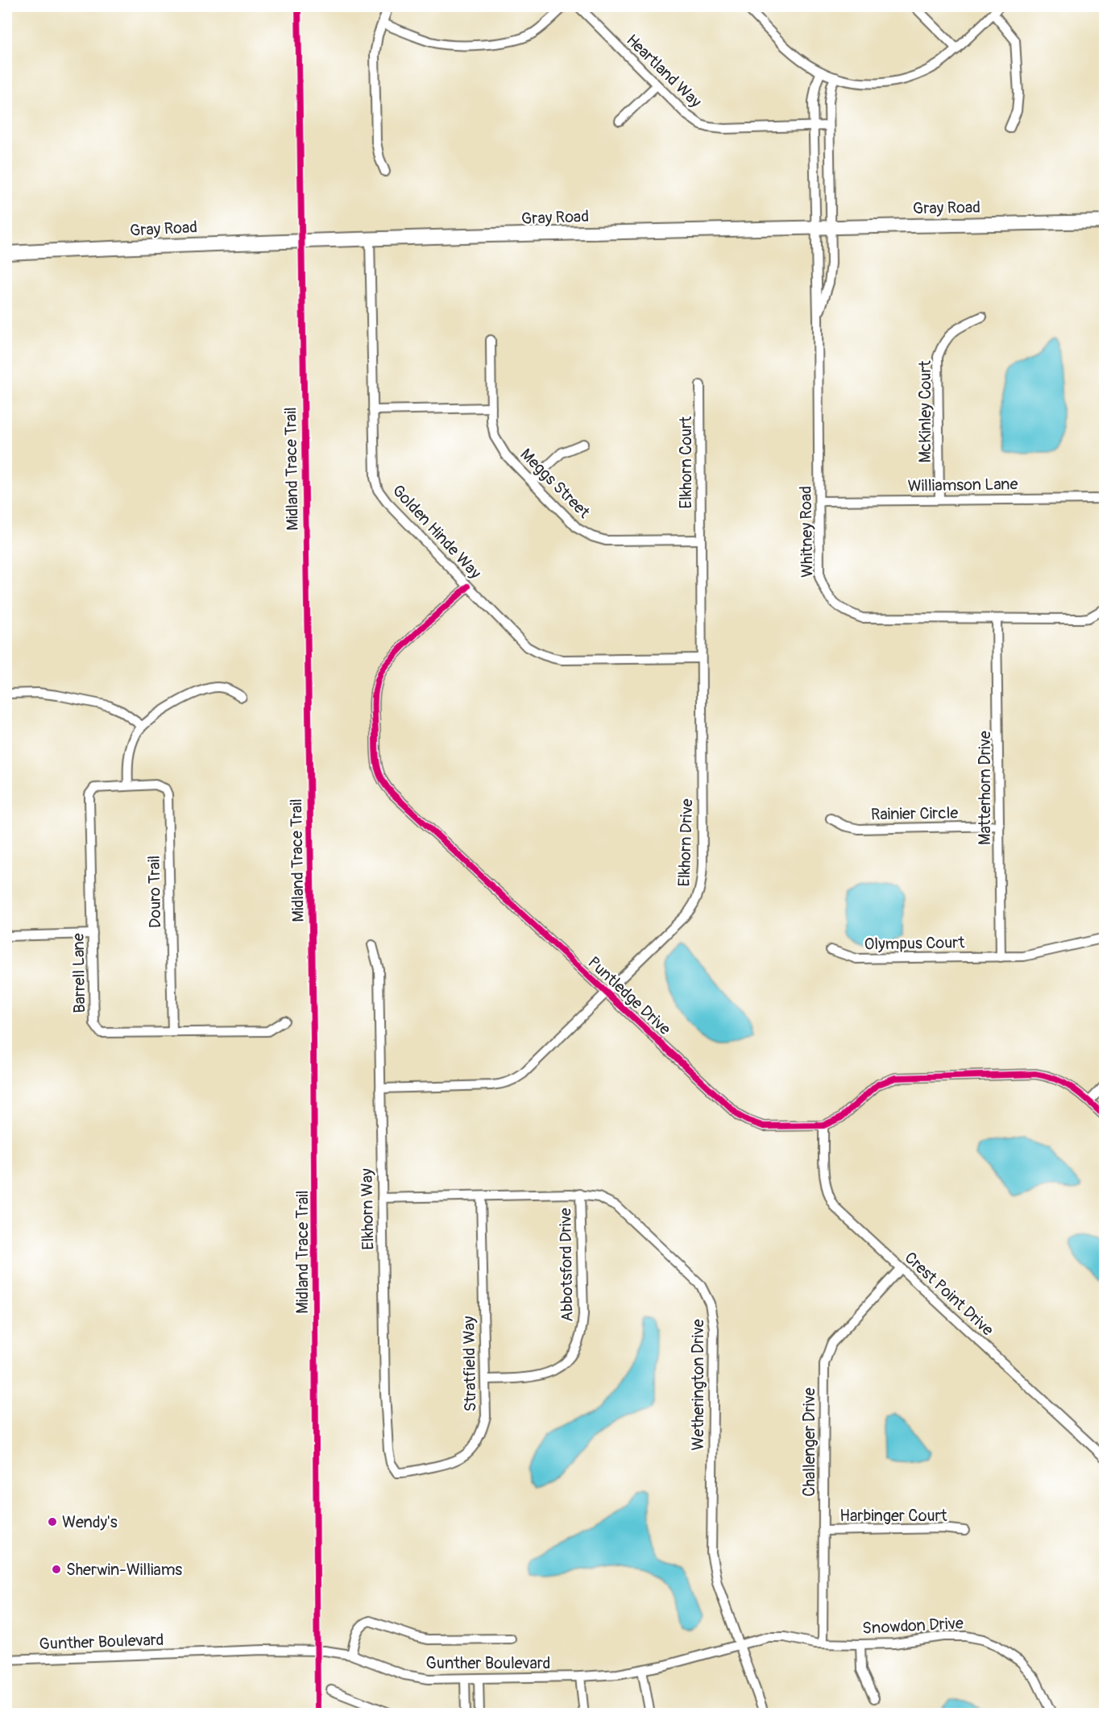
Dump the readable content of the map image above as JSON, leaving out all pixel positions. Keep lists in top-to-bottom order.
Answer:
{
  "streets": {
    "street": [
      "Heartland Way",
      "Gray Road",
      "McKinley Court",
      "Elkhorn Court",
      "Meggs Street",
      "Williamson Lane",
      "Golden Hinde Way",
      "Whitney Road",
      "Matterhorn Drive",
      "Rainier Circle",
      "Elkhorn Drive",
      "Douro Trail",
      "Olympus Court",
      "Barrell Lane",
      "Puntledge Drive",
      "Elkhorn Way",
      "Abbotsford Drive",
      "Crest Point Drive",
      "Stratfield Way",
      "Wetherington Drive",
      "Challenger Drive",
      "Harbinger Court",
      "Snowdon Drive",
      "Gunther Boulevard"
    ],
    "cycle path": ["Midland Trace Trail"]
  },
  "crossings": [
    ["Heartland Way", "Whitney Road"],
    ["Gray Road", "Golden Hinde Way"],
    ["Gray Road", "Whitney Road"],
    ["McKinley Court", "Williamson Lane"],
    ["Elkhorn Court", "Meggs Street"],
    ["Elkhorn Court", "Elkhorn Drive"],
    ["Meggs Street", "Elkhorn Drive"],
    ["Williamson Lane", "Whitney Road"],
    ["Golden Hinde Way", "Elkhorn Drive"],
    ["Golden Hinde Way", "Puntledge Drive"],
    ["Whitney Road", "Matterhorn Drive"],
    ["Matterhorn Drive", "Rainier Circle"],
    ["Matterhorn Drive", "Olympus Court"],
    ["Elkhorn Drive", "Puntledge Drive"],
    ["Elkhorn Drive", "Elkhorn Way"],
    ["Douro Trail", "Barrell Lane"],
    ["Puntledge Drive", "Crest Point Drive"],
    ["Elkhorn Way", "Stratfield Way"],
    ["Elkhorn Way", "Wetherington Drive"],
    ["Abbotsford Drive", "Stratfield Way"],
    ["Abbotsford Drive", "Wetherington Drive"],
    ["Crest Point Drive", "Challenger Drive"],
    ["Stratfield Way", "Wetherington Drive"],
    ["Wetherington Drive", "Snowdon Drive"],
    ["Wetherington Drive", "Gunther Boulevard"],
    ["Challenger Drive", "Harbinger Court"],
    ["Challenger Drive", "Snowdon Drive"],
    ["Snowdon Drive", "Gunther Boulevard"]
  ],
  "places": ["Wendy's", "Sherwin-Williams"]
}
